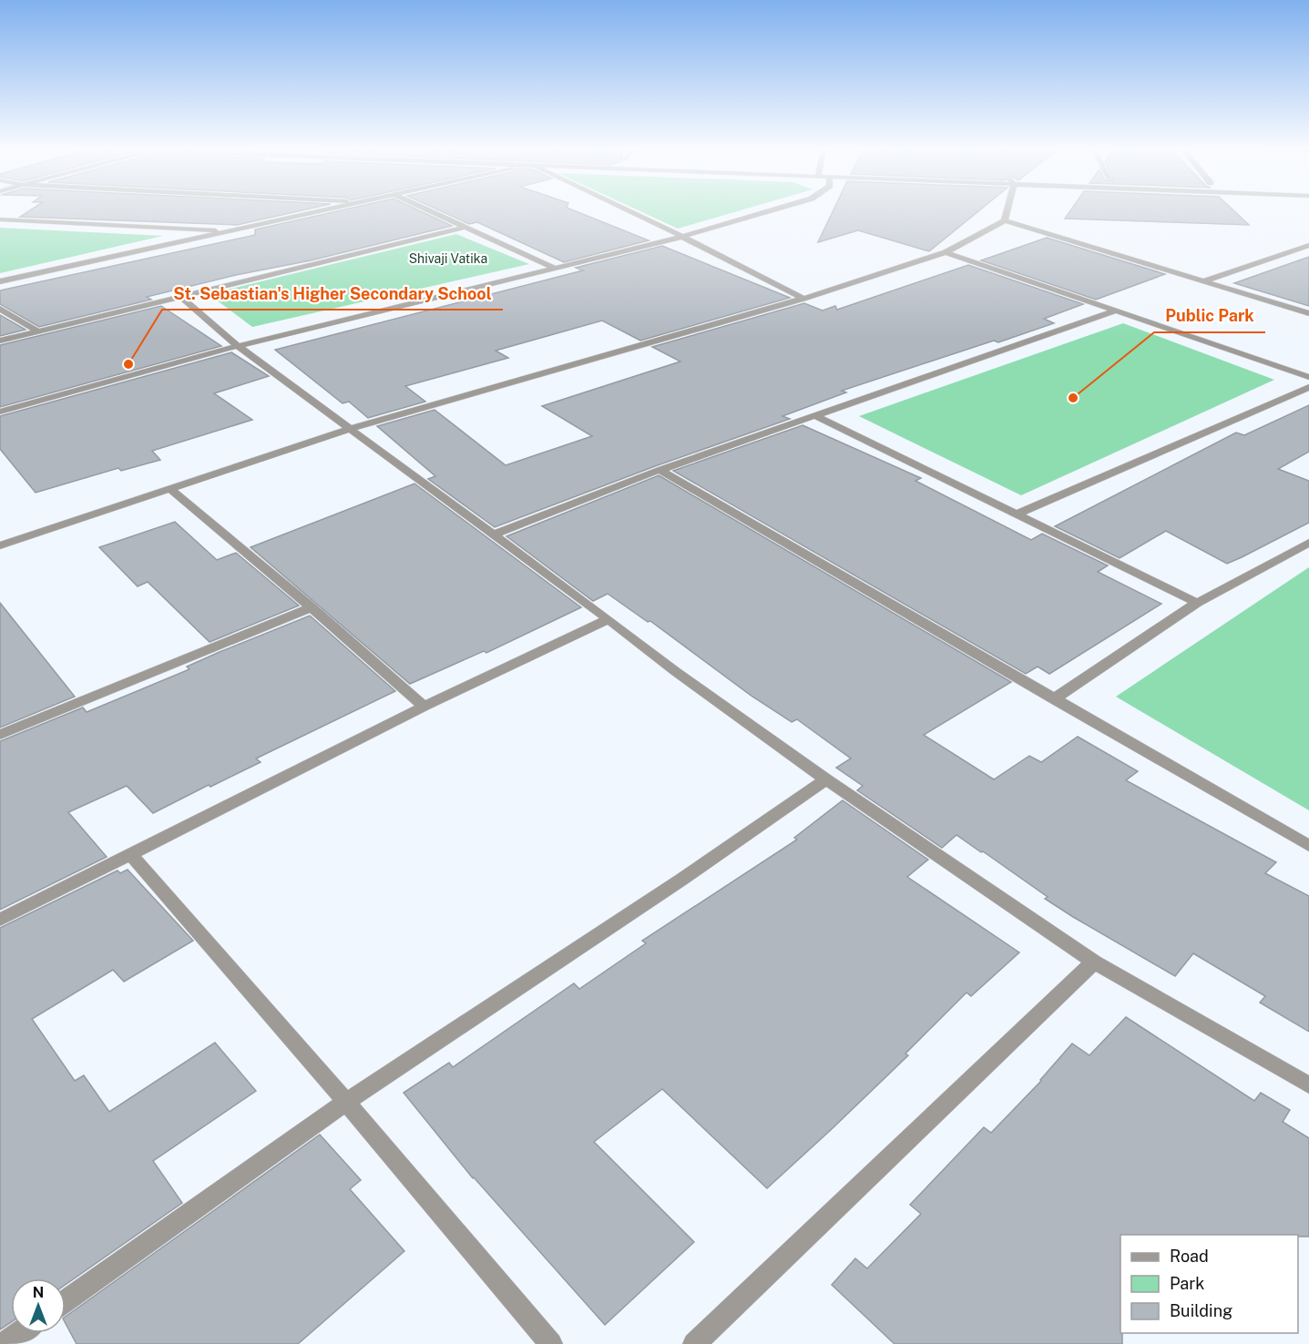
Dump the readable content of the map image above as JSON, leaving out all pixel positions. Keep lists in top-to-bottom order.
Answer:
{
  "parks": ["Shivaji Vatika"],
  "places": ["St. Sebastian's Higher Secondary School", "Public Park"],
  "legend": ["Road", "Park", "Building"],
  "north": "top"
}
